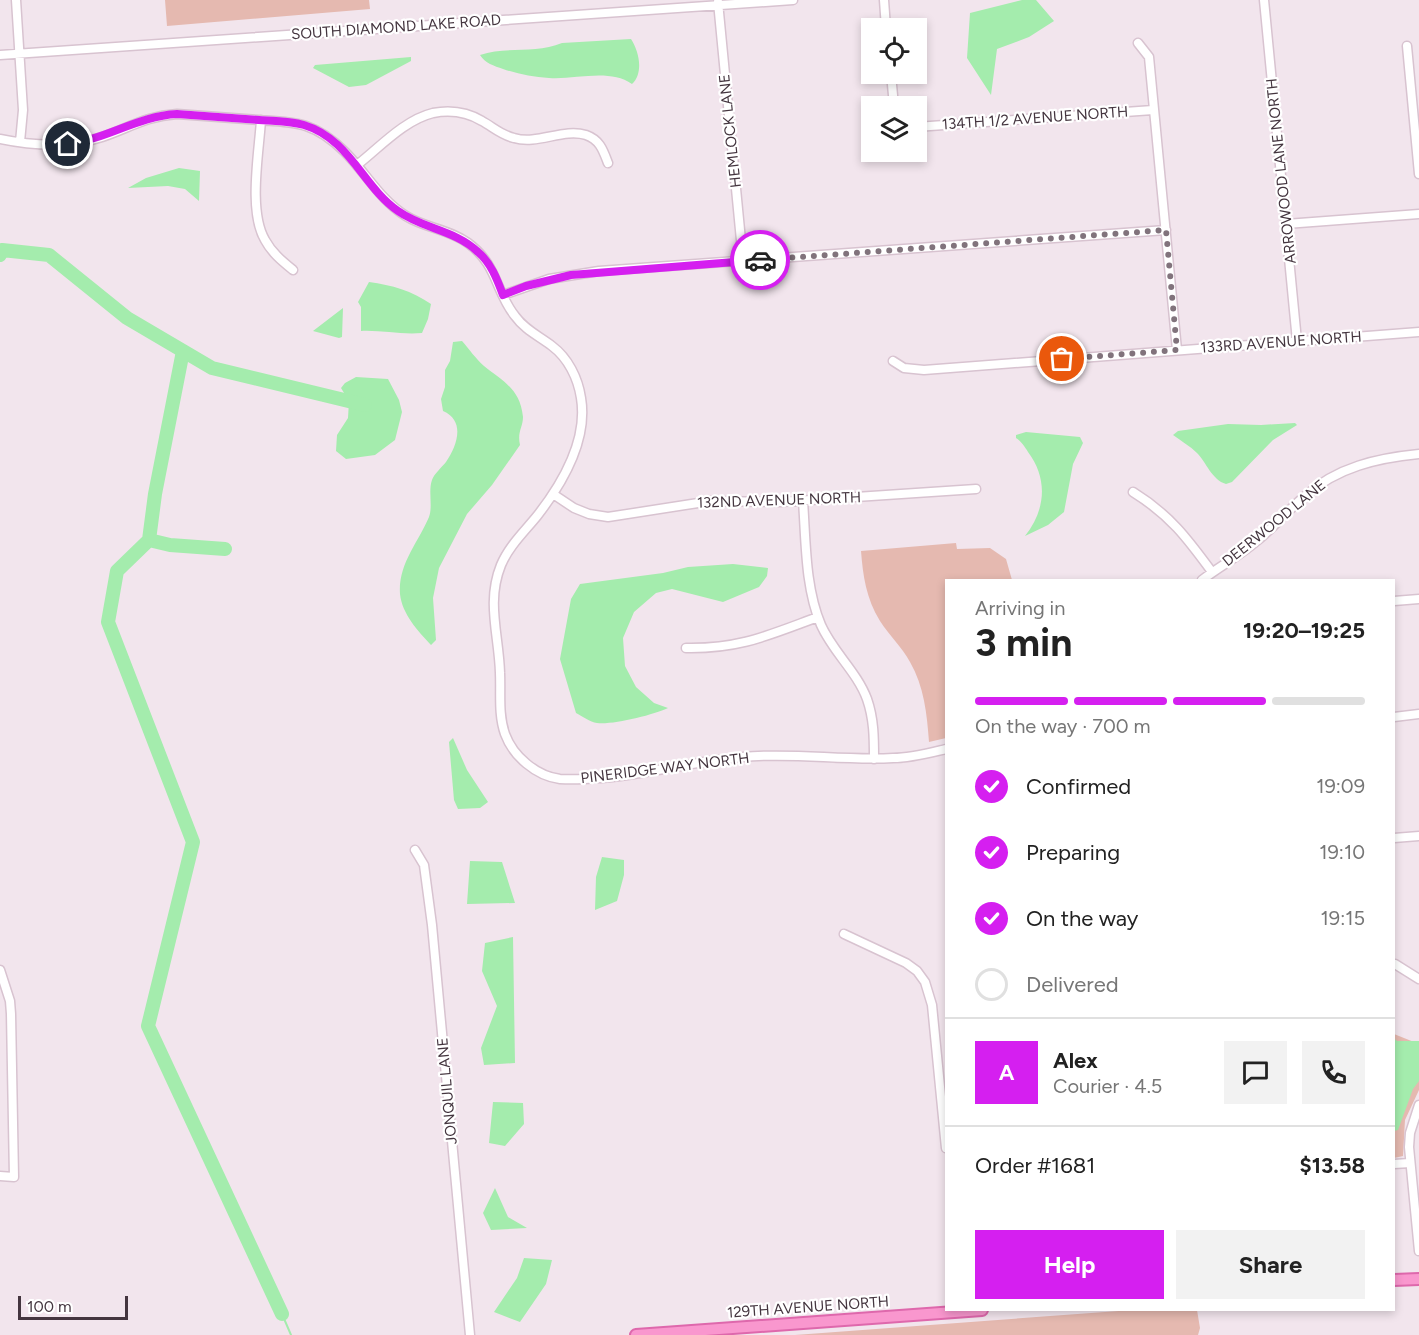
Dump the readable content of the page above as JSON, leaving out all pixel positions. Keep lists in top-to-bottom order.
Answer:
{
  "streets": {
    "main road": ["129TH AVENUE NORTH"],
    "street": [
      "SOUTH DIAMOND LAKE ROAD",
      "134TH 1/2 AVENUE NORTH",
      "HEMLOCK LANE",
      "ARROWOOD LANE NORTH",
      "133RD AVENUE NORTH",
      "132ND AVENUE NORTH",
      "DEERWOOD LANE",
      "PINERIDGE WAY NORTH",
      "JONQUIL LANE"
    ]
  },
  "crossings": [
    ["SOUTH DIAMOND LAKE ROAD", "HEMLOCK LANE"],
    ["ARROWOOD LANE NORTH", "133RD AVENUE NORTH"],
    ["132ND AVENUE NORTH", "PINERIDGE WAY NORTH"]
  ],
  "scale_bar": "100 m",
  "page": {
    "heading": ["3 min", "Arriving in", "19:20–19:25"],
    "panel": [
      "Alex",
      "Courier · 4.5",
      "Order #1681",
      "$13.58"
    ],
    "bar": "On the way · 700 m",
    "list": [
      ["Confirmed", "19:09"],
      ["Preparing", "19:10"],
      ["On the way", "19:15"],
      "Delivered"
    ],
    "round": "A",
    "buttons": ["Help", "Share"],
    "scale": "100 m"
  }
}
